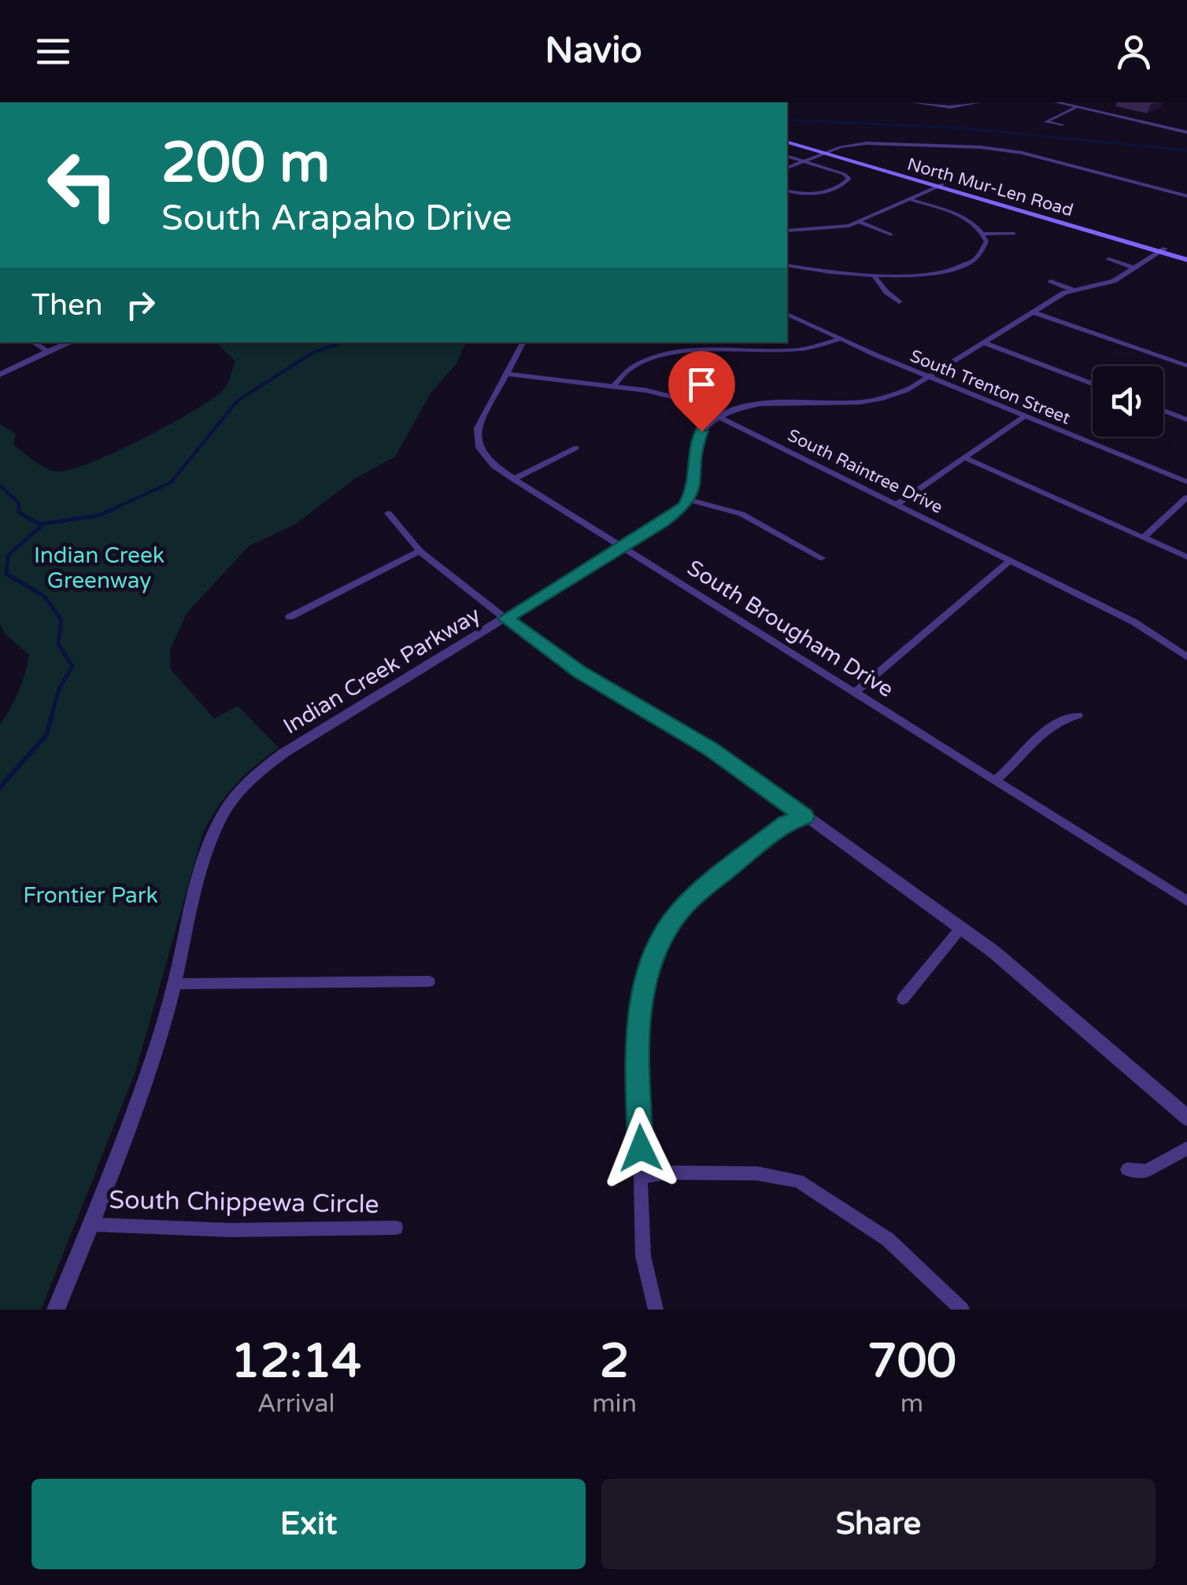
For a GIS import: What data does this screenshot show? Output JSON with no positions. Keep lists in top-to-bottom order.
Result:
{
  "streets": {
    "main road": ["North Mur-Len Road"],
    "street": [
      "South Trenton Street",
      "South Raintree Drive",
      "South Brougham Drive",
      "Indian Creek Parkway",
      "South Chippewa Circle"
    ]
  },
  "crossings": [
    ["South Raintree Drive", "South Brougham Drive"],
    ["South Brougham Drive", "Indian Creek Parkway"],
    ["Indian Creek Parkway", "South Chippewa Circle"]
  ],
  "parks": ["Indian Creek Greenway", "Frontier Park"],
  "page": {
    "header": "Navio",
    "turn": ["200 m", "South Arapaho Drive"],
    "then": "Then",
    "eta": [
      "12:14",
      "Arrival",
      "2",
      "min",
      "700",
      "m"
    ],
    "buttons": ["Exit", "Share"]
  }
}
